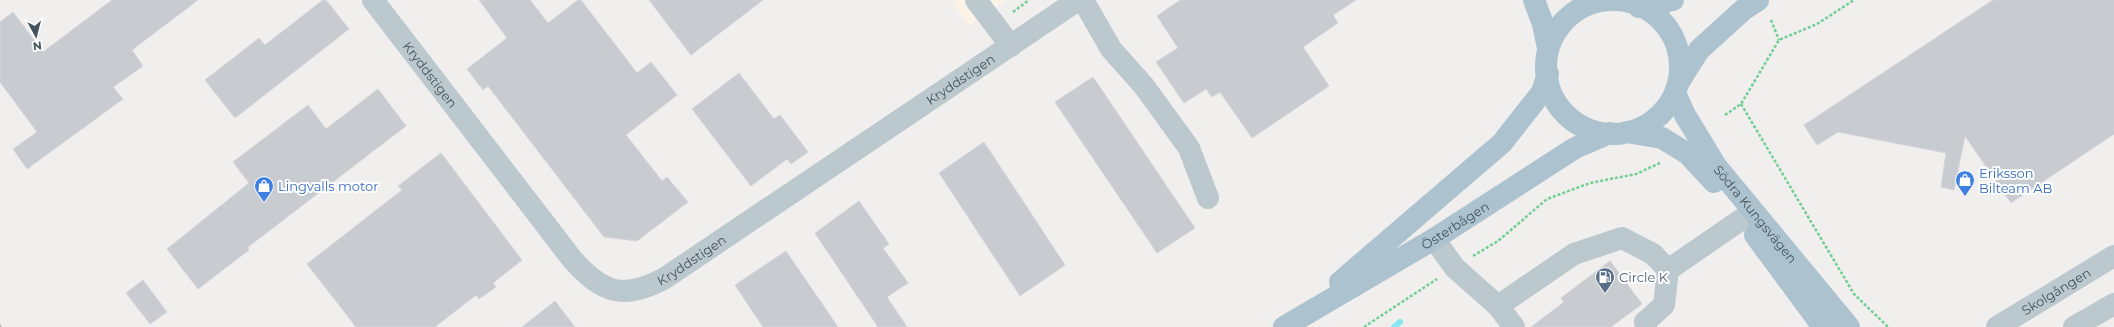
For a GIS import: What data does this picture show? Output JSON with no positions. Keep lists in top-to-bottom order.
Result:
{
  "streets": {
    "main road": ["Södra Kungsvägen", "Österbågen"],
    "street": ["Kryddstigen", "Skolgången"]
  },
  "crossings": [
    ["Södra Kungsvägen", "Österbågen"]
  ],
  "places": {
    "shop": ["Eriksson Bilteam AB", "Lingvalls motor"],
    "fuel station": ["Circle K"]
  },
  "north": "bottom"
}
